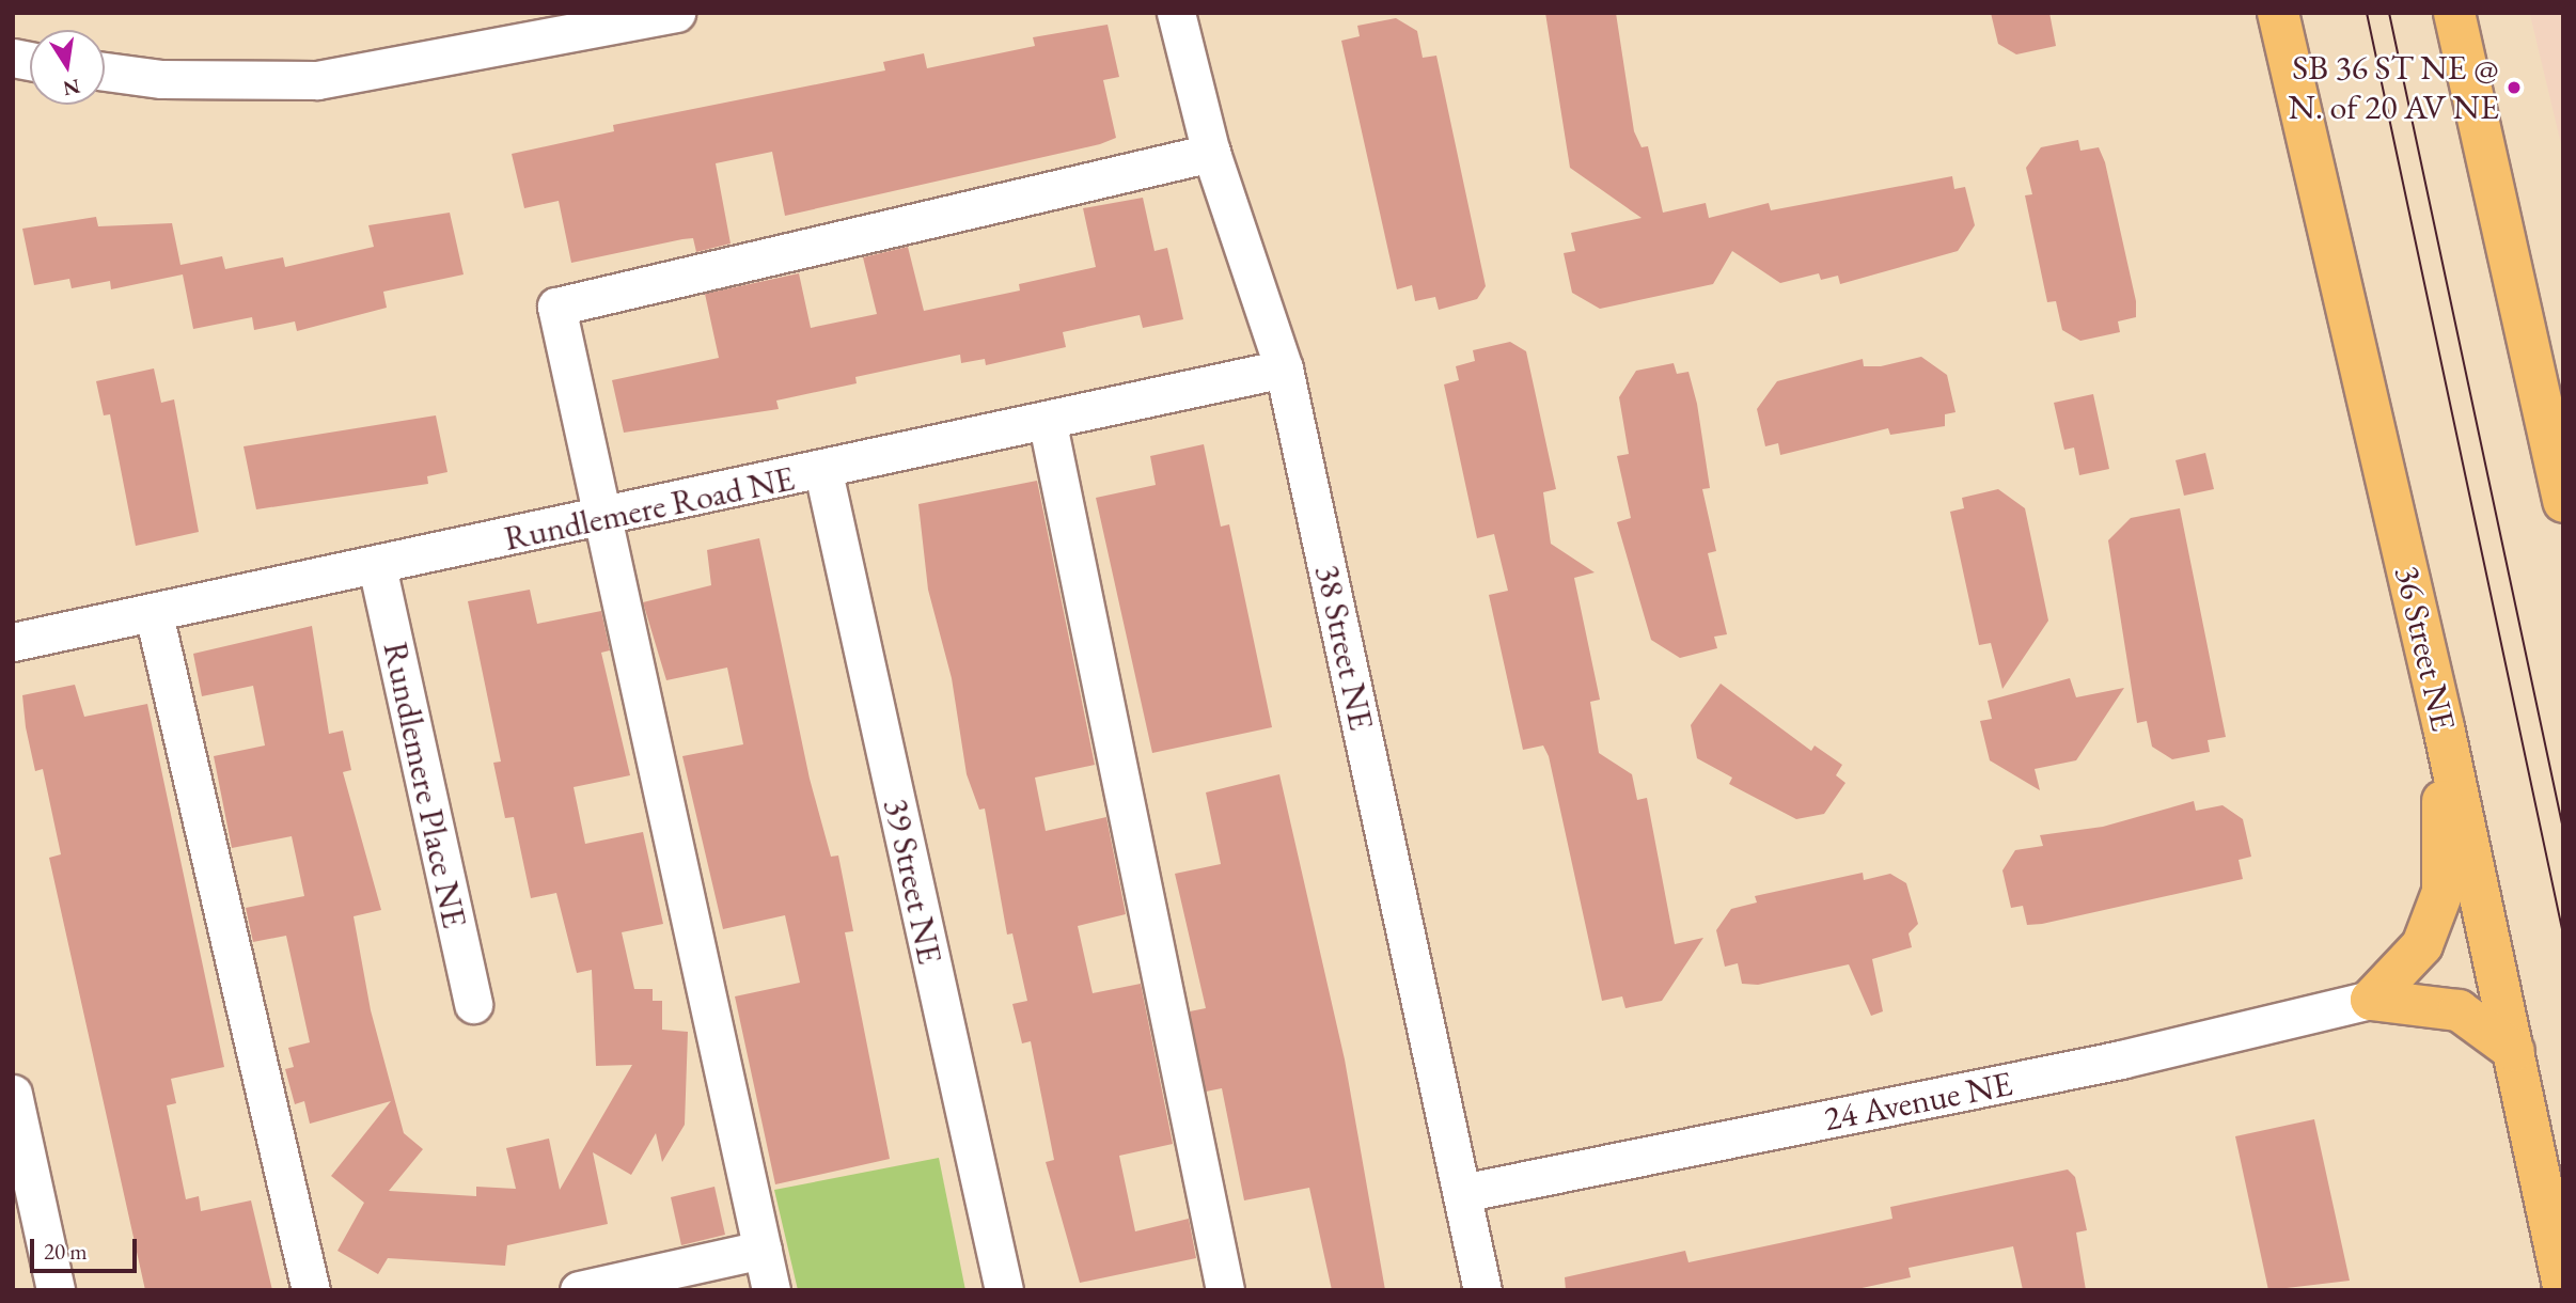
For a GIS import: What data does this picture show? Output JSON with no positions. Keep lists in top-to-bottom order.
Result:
{
  "streets": {
    "main road": ["36 Street NE"],
    "street": [
      "Rundlemere Road NE",
      "38 Street NE",
      "Rundlemere Place NE",
      "39 Street NE",
      "24 Avenue NE"
    ]
  },
  "crossings": [
    ["Rundlemere Road NE", "38 Street NE"],
    ["Rundlemere Road NE", "Rundlemere Place NE"],
    ["Rundlemere Road NE", "39 Street NE"],
    ["38 Street NE", "24 Avenue NE"]
  ],
  "places": ["SB 36 ST NE @ N. of 20 AV NE"],
  "scale_bar": "20 m",
  "north": "bottom"
}
